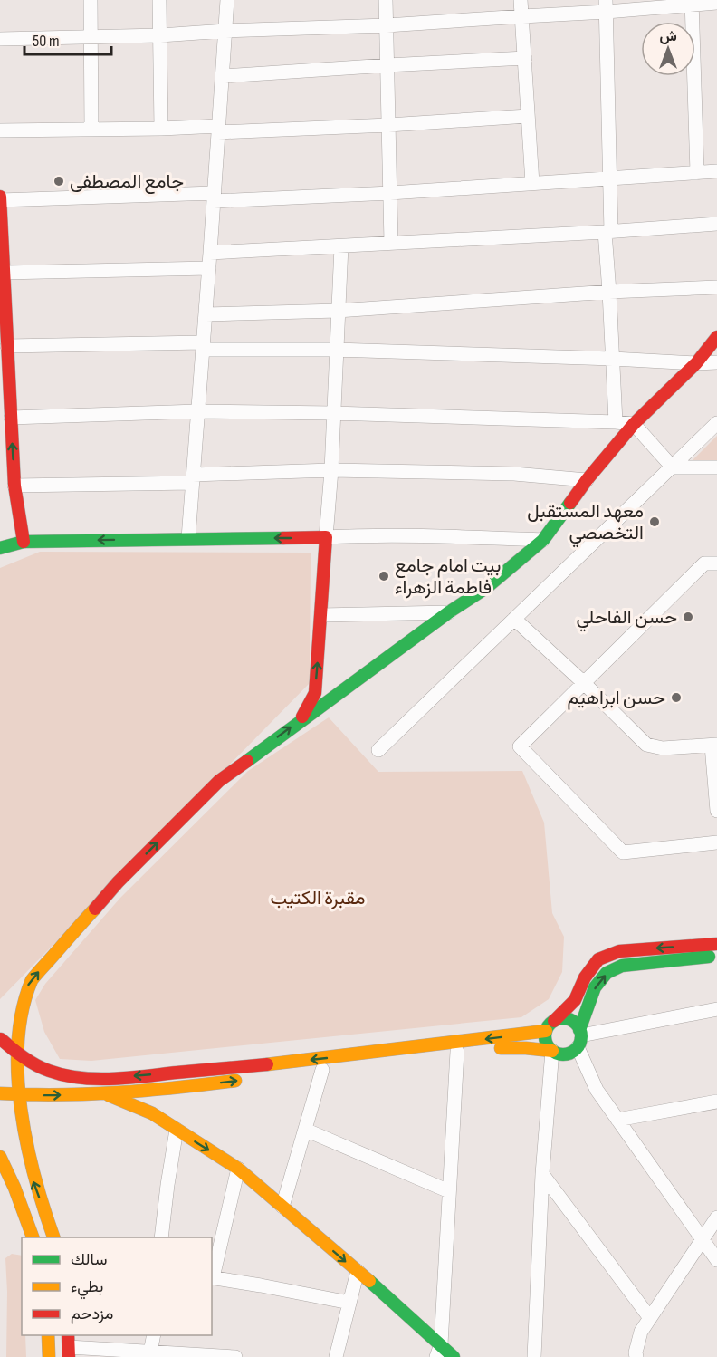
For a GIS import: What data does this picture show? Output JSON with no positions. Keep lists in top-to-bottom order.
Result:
{
  "parks": ["مقبرة الكتيب"],
  "places": [
    "جامع المصطفى",
    "معهد المستقبل التخصصي",
    "بيت امام جامع فاطمة الزهراء",
    "حسن الفاحلي",
    "حسن ابراهيم"
  ],
  "legend": ["سالك", "بطيء", "مزدحم"],
  "scale_bar": "50 m",
  "north": "top"
}
